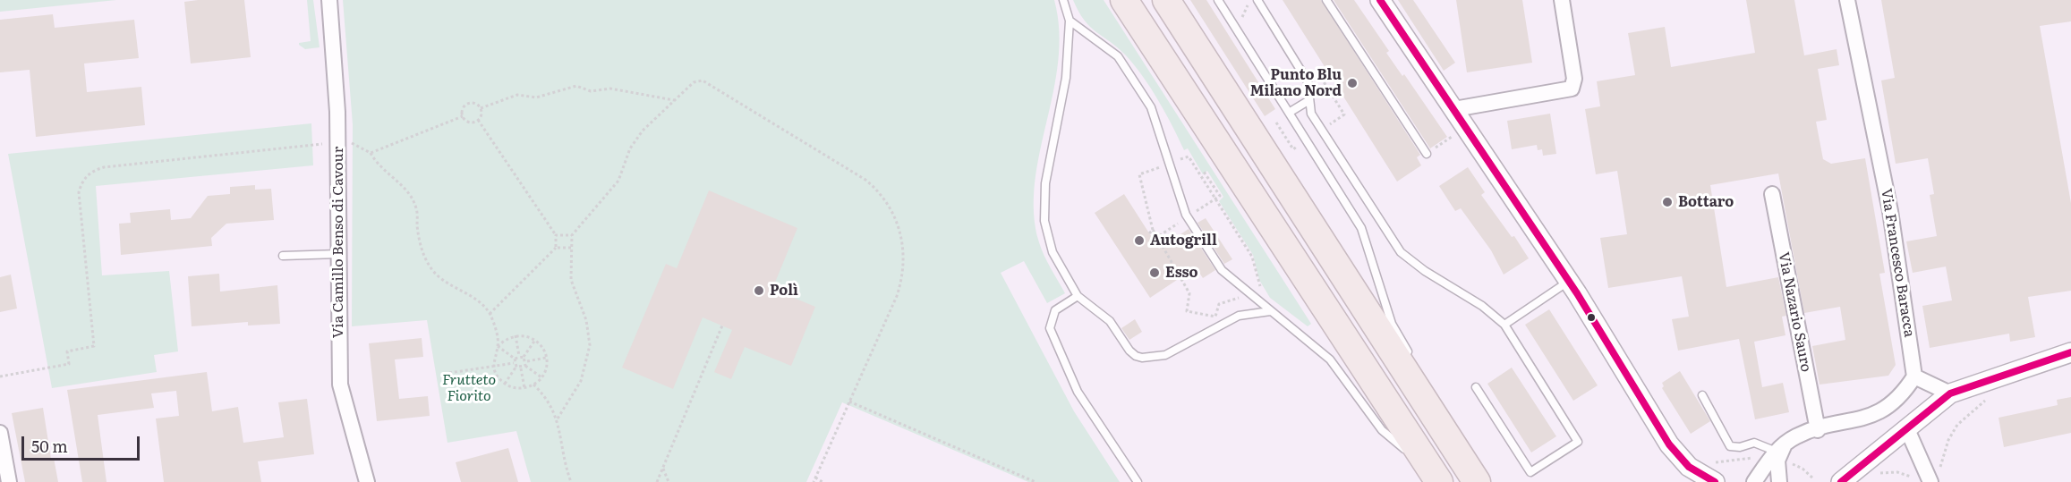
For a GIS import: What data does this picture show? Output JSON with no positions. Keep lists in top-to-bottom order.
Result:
{
  "streets": {
    "street": ["Via Camillo Benso di Cavour", "Via Francesco Baracca", "Via Nazario Sauro"]
  },
  "parks": ["Frutteto Fiorito"],
  "places": [
    "Punto Blu Milano Nord",
    "Bottaro",
    "Autogrill",
    "Esso",
    "Polì"
  ],
  "scale_bar": "50 m"
}
